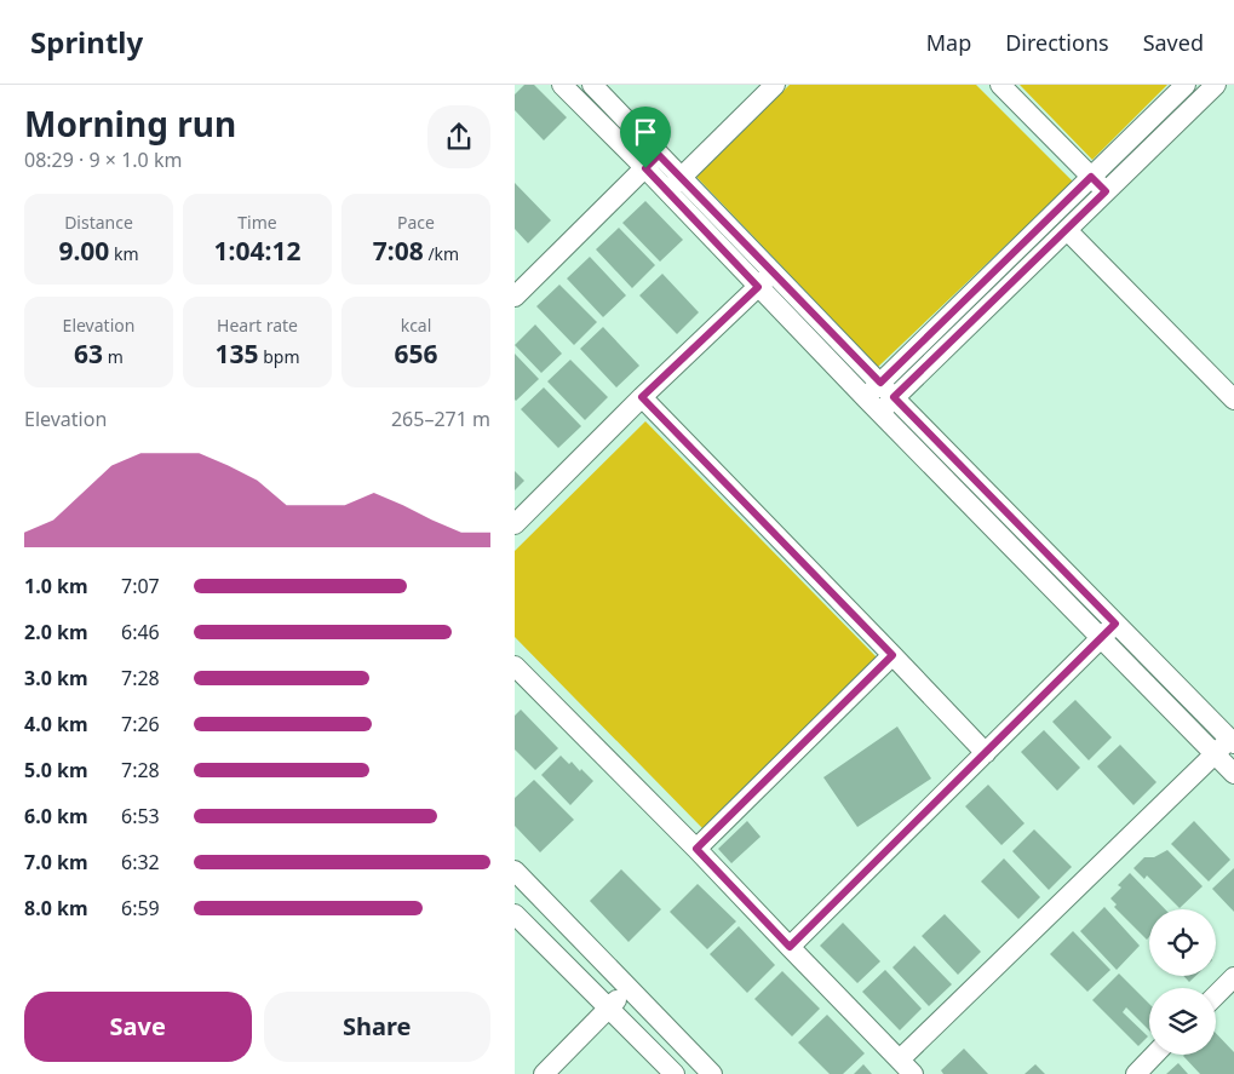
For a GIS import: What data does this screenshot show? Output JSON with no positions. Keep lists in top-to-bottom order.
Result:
{
  "page": {
    "header": "Sprintly",
    "nav": ["Map", "Directions", "Saved"],
    "heading": ["Morning run", "08:29 · 9 × 1.0 km"],
    "stats": [
      ["Distance", "9.00 km"],
      ["Time", "1:04:12"],
      ["Pace", "7:08 /km"],
      ["Elevation", "63 m"],
      ["Heart rate", "135 bpm"],
      ["kcal", "656"]
    ],
    "chart": ["Elevation", "265–271 m"],
    "list": [
      {
        "name": "1.0 km",
        "note": "7:07"
      },
      {
        "name": "2.0 km",
        "note": "6:46"
      },
      {
        "name": "3.0 km",
        "note": "7:28"
      },
      {
        "name": "4.0 km",
        "note": "7:26"
      },
      {
        "name": "5.0 km",
        "note": "7:28"
      },
      {
        "name": "6.0 km",
        "note": "6:53"
      },
      {
        "name": "7.0 km",
        "note": "6:32"
      },
      {
        "name": "8.0 km",
        "note": "6:59"
      }
    ],
    "buttons": ["Save", "Share"]
  }
}
